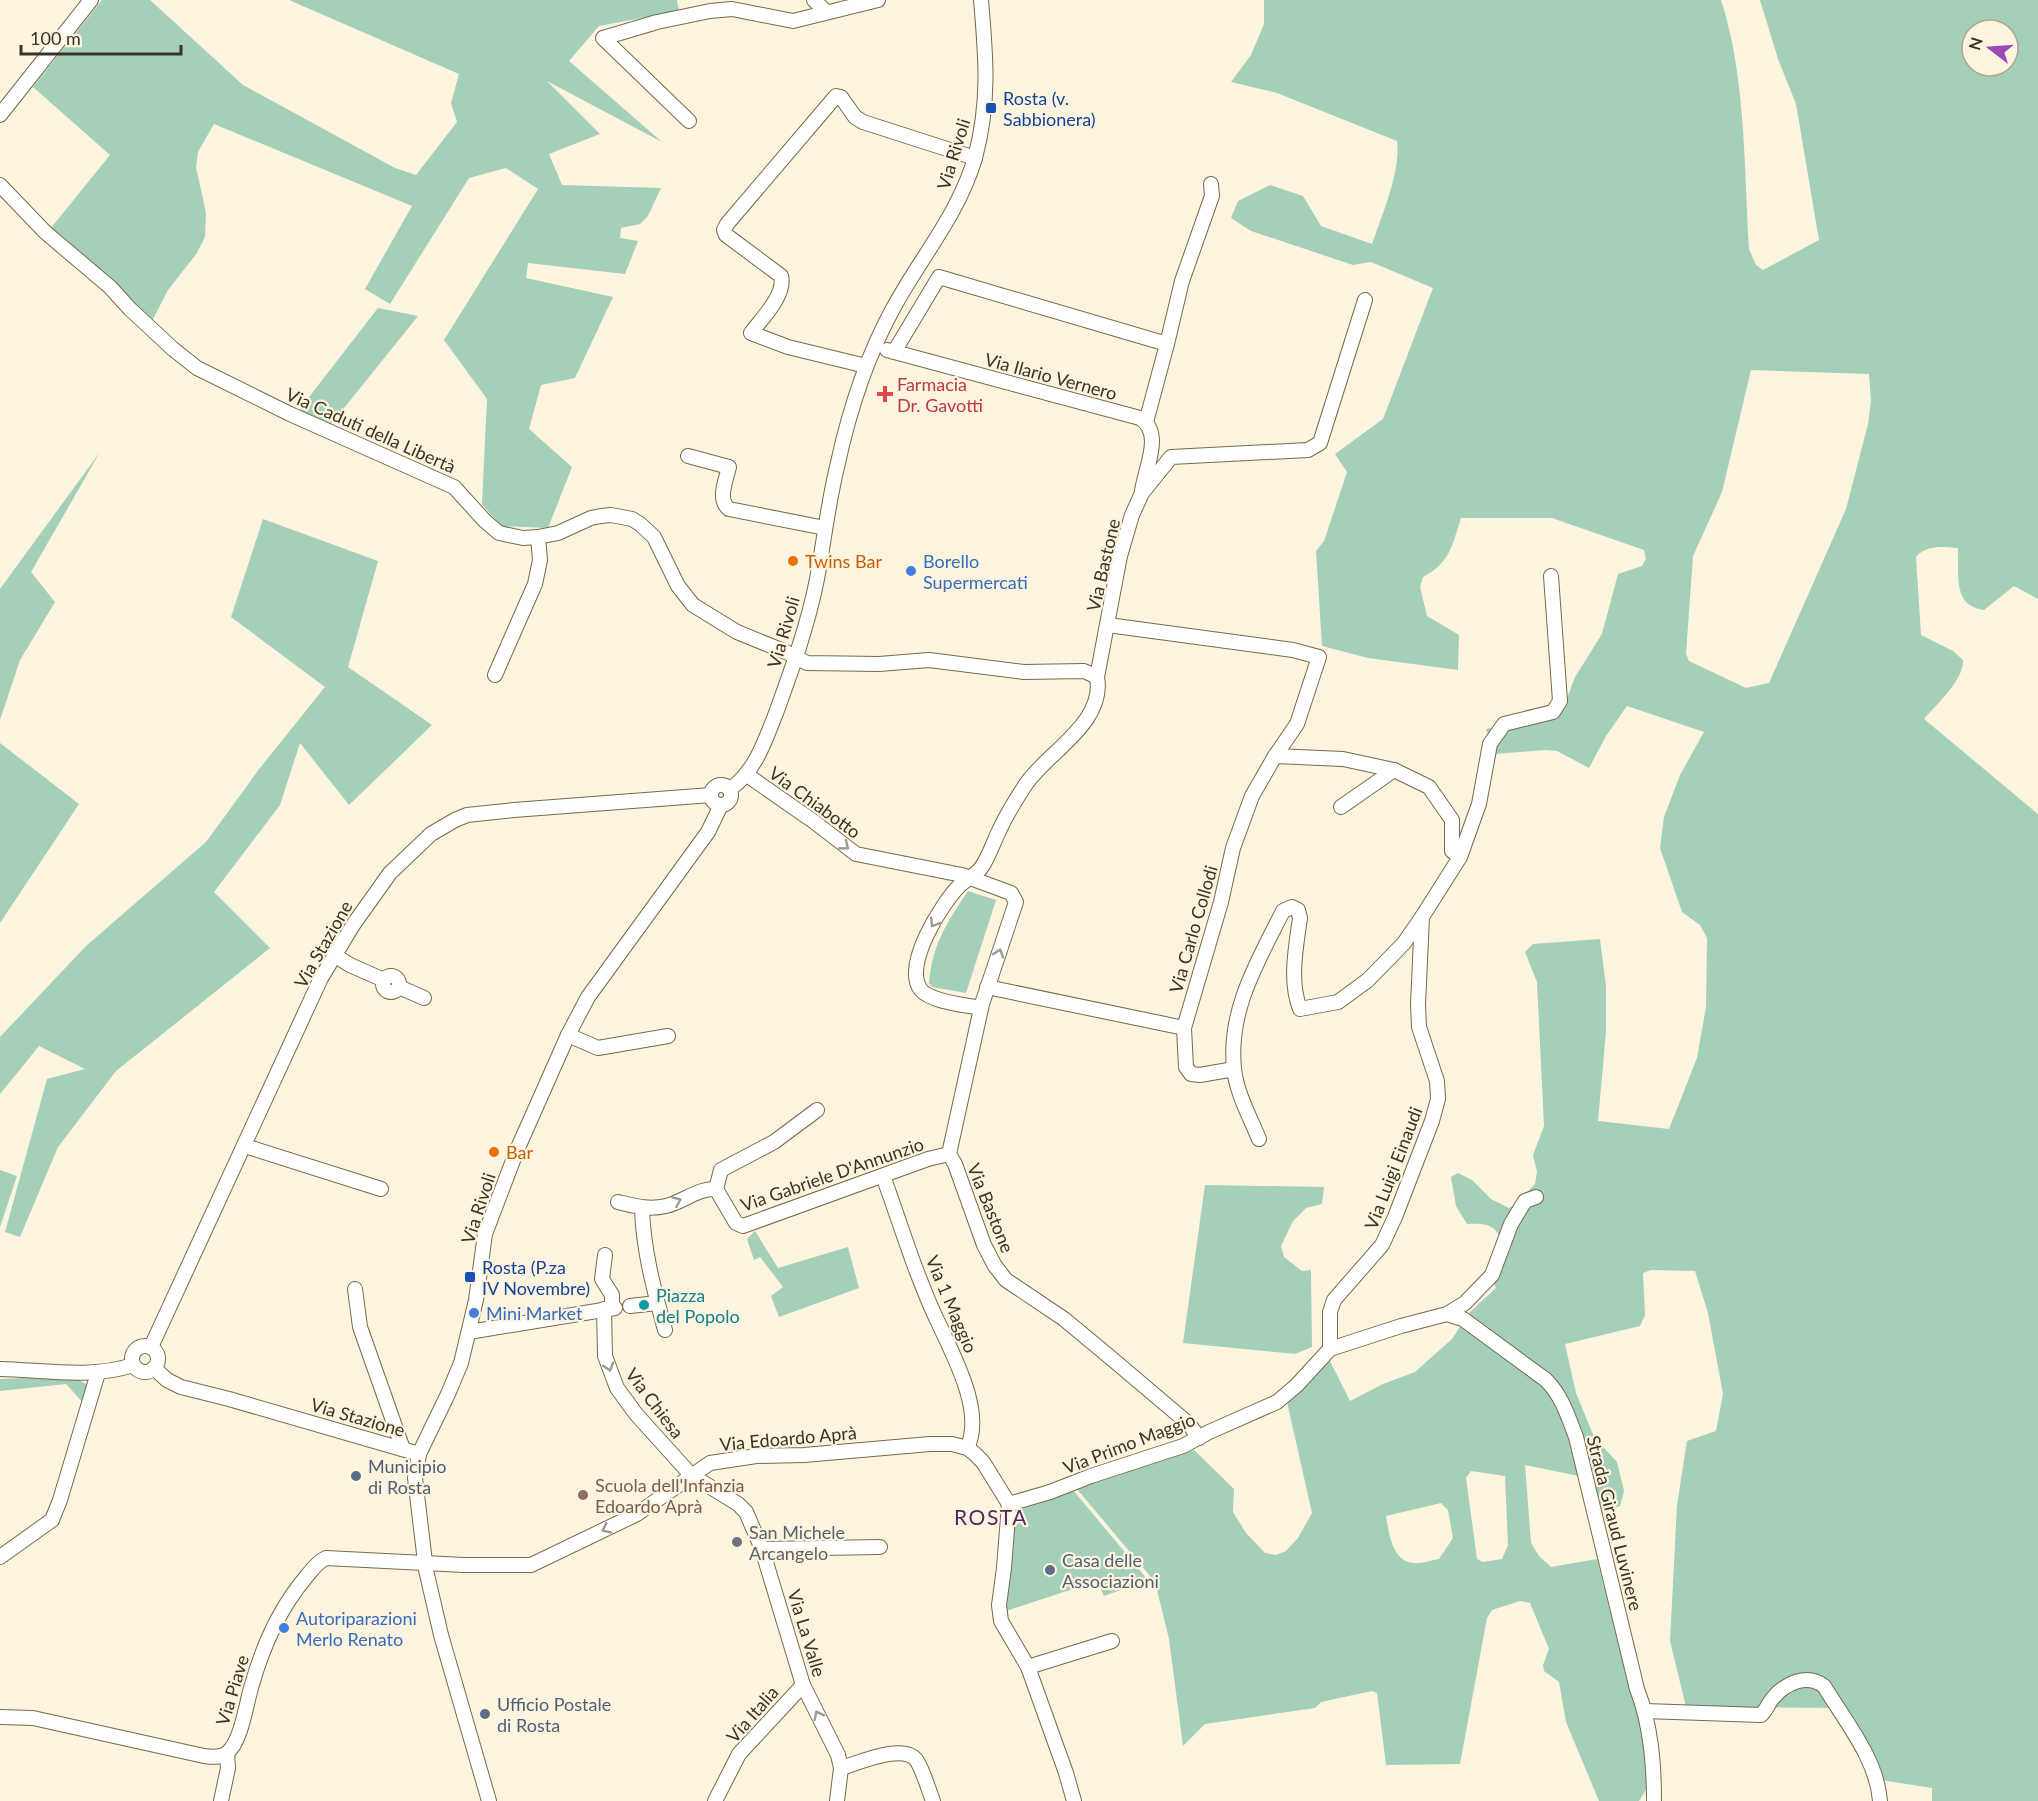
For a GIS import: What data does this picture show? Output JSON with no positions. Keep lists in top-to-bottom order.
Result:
{
  "streets": {
    "street": [
      "Via Rivoli",
      "Via Ilario Vernero",
      "Via Caduti della Libertà",
      "Via Bastone",
      "Via Chiabotto",
      "Via Carlo Collodi",
      "Via Stazione",
      "Via Luigi Einaudi",
      "Via Gabriele D'Annunzio",
      "Via 1 Maggio",
      "Via Chiesa",
      "Via Edoardo Aprà",
      "Via Primo Maggio",
      "Strada Giraud Luvinere",
      "Via La Valle",
      "Via Piave",
      "Via Italia"
    ]
  },
  "crossings": [
    ["Via Rivoli", "Via Ilario Vernero"],
    ["Via Rivoli", "Via Caduti della Libertà"],
    ["Via Rivoli", "Via Chiabotto"],
    ["Via Rivoli", "Via Stazione"],
    ["Via Rivoli", "Via Edoardo Aprà"],
    ["Via Rivoli", "Via Piave"],
    ["Via Caduti della Libertà", "Via Bastone"],
    ["Via Bastone", "Via Chiabotto"],
    ["Via Bastone", "Via Carlo Collodi"],
    ["Via Bastone", "Via Gabriele D'Annunzio"],
    ["Via Bastone", "Via Primo Maggio"],
    ["Via Luigi Einaudi", "Via Primo Maggio"],
    ["Via Gabriele D'Annunzio", "Via 1 Maggio"],
    ["Via 1 Maggio", "Via Edoardo Aprà"],
    ["Via Chiesa", "Via Edoardo Aprà"],
    ["Via Chiesa", "Via La Valle"],
    ["Via Edoardo Aprà", "Via Piave"],
    ["Via La Valle", "Via Italia"]
  ],
  "one_way": [
    "Via Chiabotto",
    "Via Chiesa",
    "Via Edoardo Aprà",
    "Via La Valle"
  ],
  "districts": ["ROSTA"],
  "places": {
    "transit": ["Rosta (v. Sabbionera)", "Rosta (P.za IV Novembre)"],
    "health": ["Farmacia Dr. Gavotti"],
    "other": [
      "Twins Bar",
      "Borello Supermercati",
      "Bar",
      "Piazza del Popolo",
      "Mini Market",
      "Municipio di Rosta",
      "Scuola dell'Infanzia Edoardo Aprà",
      "San Michele Arcangelo",
      "Casa delle Associazioni",
      "Autoriparazioni Merlo Renato",
      "Ufficio Postale di Rosta"
    ]
  },
  "scale_bar": "100 m",
  "north": "left"
}
